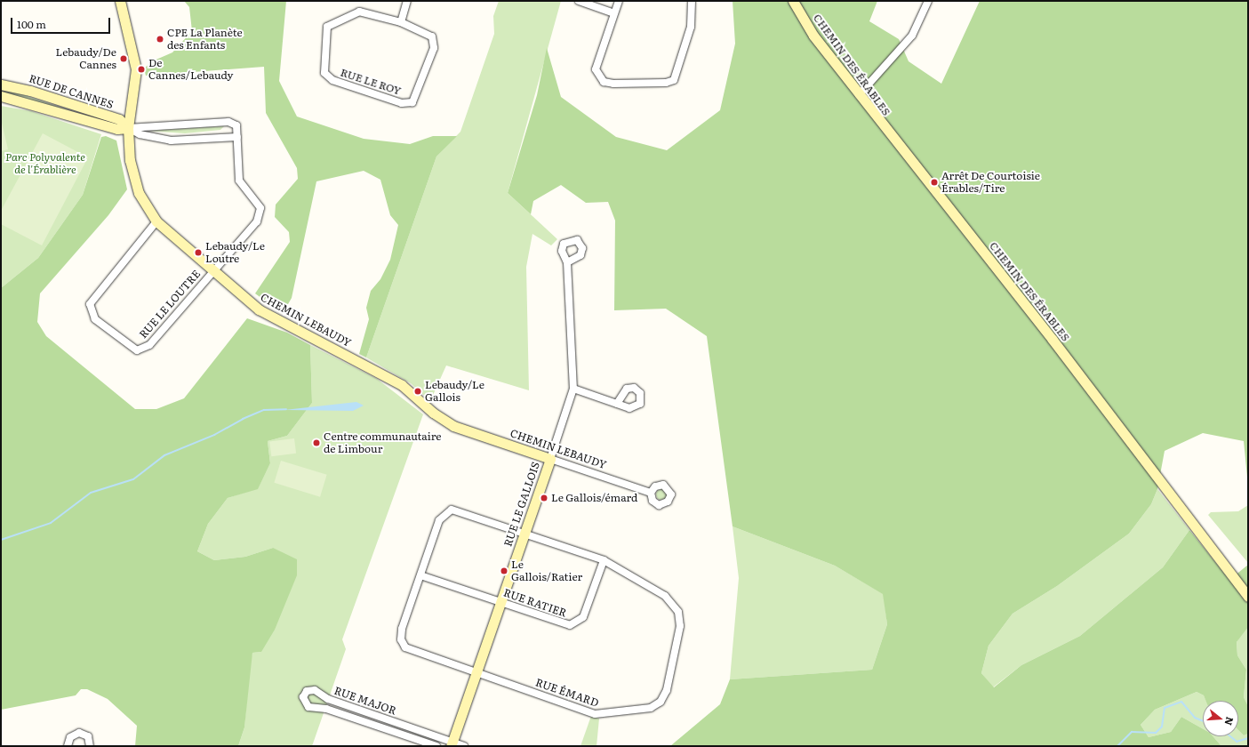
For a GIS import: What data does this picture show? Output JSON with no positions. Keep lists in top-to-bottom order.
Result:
{
  "streets": {
    "street": [
      "CHEMIN DES ÉRABLES",
      "RUE LE ROY",
      "RUE DE CANNES",
      "RUE LE LOUTRE",
      "CHEMIN LEBAUDY",
      "RUE LE GALLOIS",
      "RUE RATIER",
      "RUE ÉMARD",
      "RUE MAJOR"
    ]
  },
  "crossings": [
    ["RUE DE CANNES", "RUE LE LOUTRE"],
    ["RUE DE CANNES", "CHEMIN LEBAUDY"],
    ["RUE LE LOUTRE", "CHEMIN LEBAUDY"],
    ["CHEMIN LEBAUDY", "RUE LE GALLOIS"],
    ["RUE LE GALLOIS", "RUE RATIER"],
    ["RUE LE GALLOIS", "RUE ÉMARD"],
    ["RUE LE GALLOIS", "RUE MAJOR"],
    ["RUE RATIER", "RUE ÉMARD"]
  ],
  "parks": ["Parc Polyvalente de l'Érablière"],
  "places": [
    "CPE La Planète des Enfants",
    "Lebaudy/De Cannes",
    "De Cannes/Lebaudy",
    "Arrêt De Courtoisie Érables/Tire",
    "Lebaudy/Le Loutre",
    "Lebaudy/Le Gallois",
    "Centre communautaire de Limbour",
    "Le Gallois/émard",
    "Le Gallois/Ratier"
  ],
  "scale_bar": "100 m",
  "north": "right"
}
